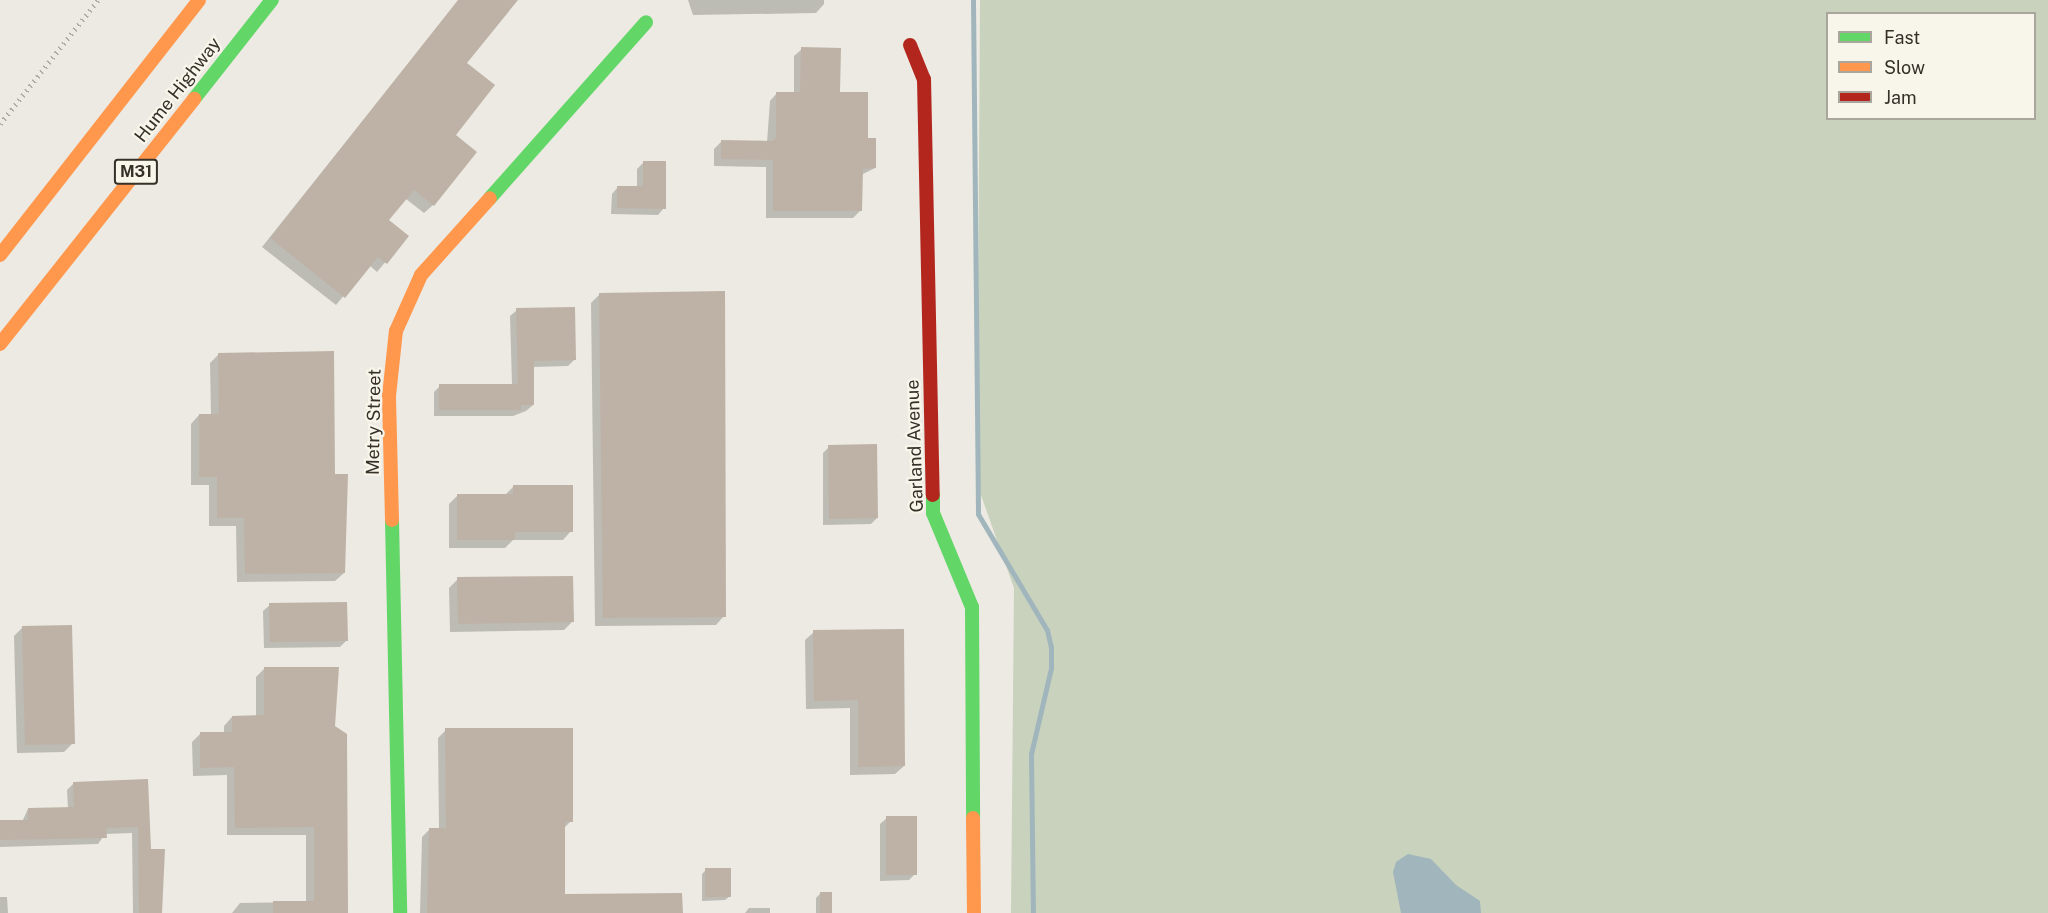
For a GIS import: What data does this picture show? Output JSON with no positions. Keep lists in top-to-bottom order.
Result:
{
  "streets": {
    "main road": [
      "Hume Highway",
      "M31",
      "Metry Street",
      "Garland Avenue"
    ]
  },
  "legend": ["Fast", "Slow", "Jam"]
}
